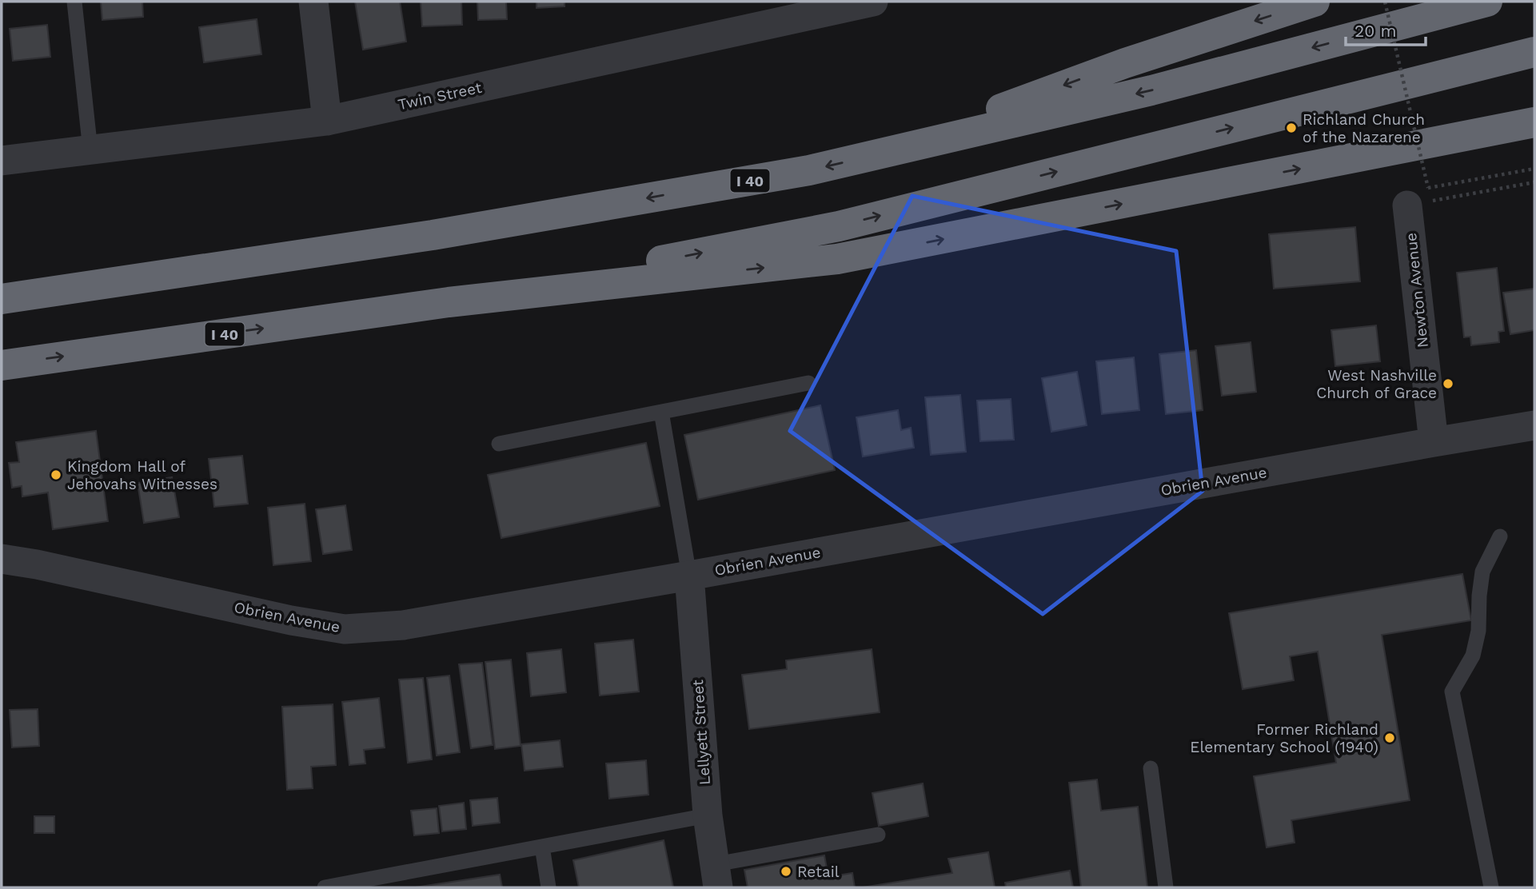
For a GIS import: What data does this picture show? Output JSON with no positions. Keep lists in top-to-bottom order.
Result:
{
  "streets": {
    "highway": ["I 40"],
    "street": [
      "Twin Street",
      "Newton Avenue",
      "Obrien Avenue",
      "Lellyett Street"
    ]
  },
  "crossings": [
    ["Newton Avenue", "Obrien Avenue"],
    ["Obrien Avenue", "Lellyett Street"]
  ],
  "places": [
    "Richland Church of the Nazarene",
    "West Nashville Church of Grace",
    "Kingdom Hall of Jehovahs Witnesses",
    "Former Richland Elementary School (1940)",
    "Retail"
  ],
  "scale_bar": "20 m"
}
